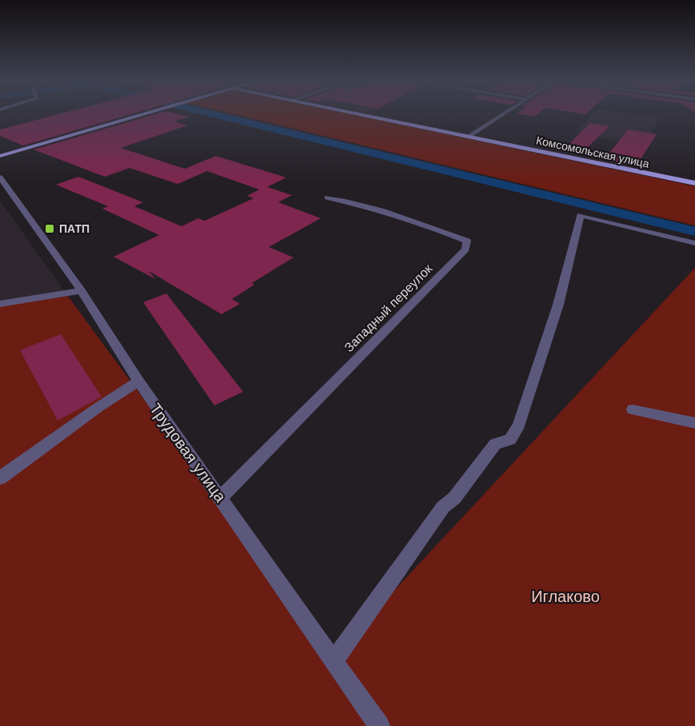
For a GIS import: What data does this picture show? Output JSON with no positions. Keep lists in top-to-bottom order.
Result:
{
  "streets": {
    "main road": ["Комсомольская улица"],
    "street": ["Западный переулок", "Трудовая улица"]
  },
  "crossings": [
    ["Западный переулок", "Трудовая улица"]
  ],
  "parks": ["Иглаково"],
  "places": {
    "transit": ["ПАТП"]
  }
}
